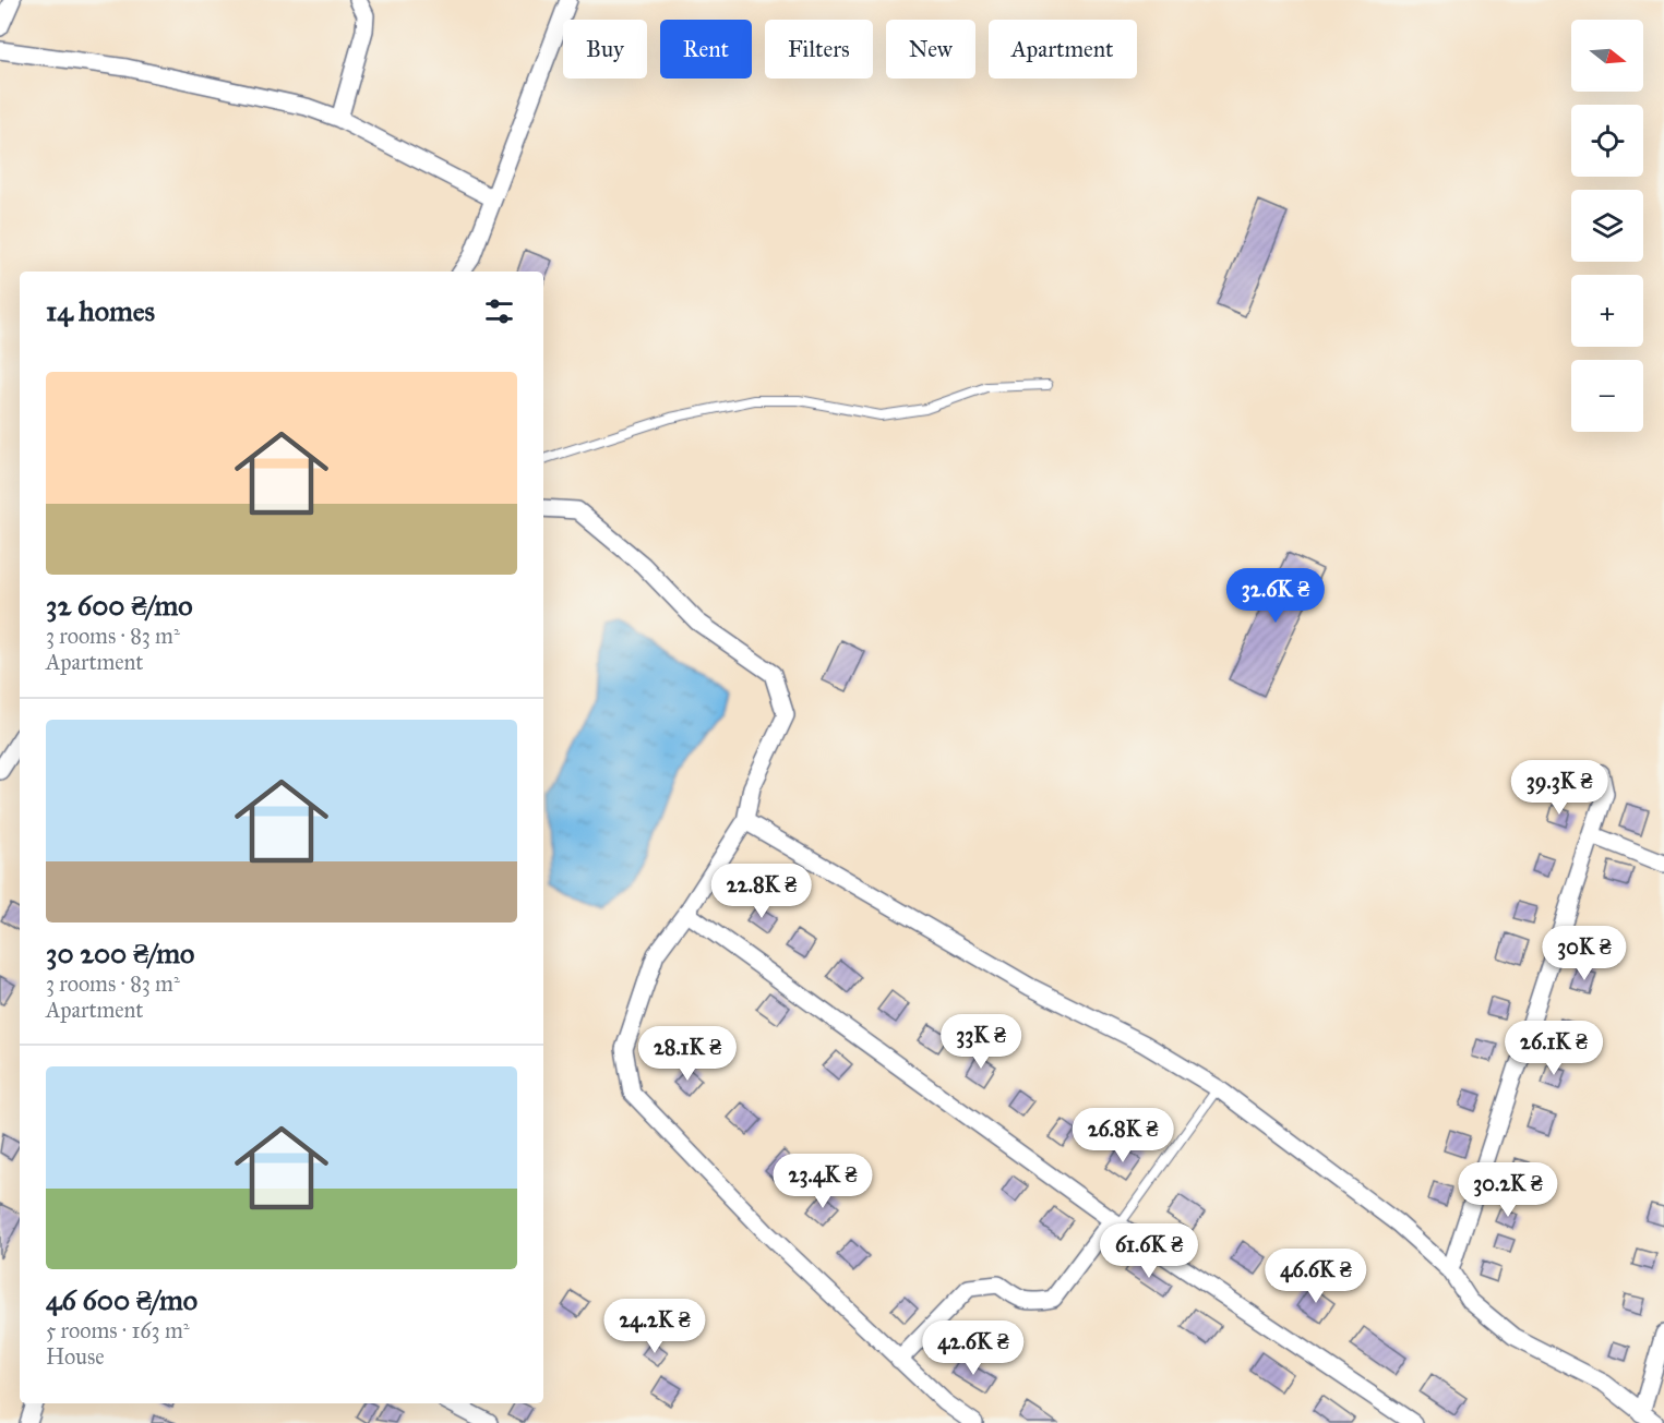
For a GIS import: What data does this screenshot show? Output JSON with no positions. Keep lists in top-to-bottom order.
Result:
{
  "north": "right",
  "page": {
    "map_buttons": ["+", "−"],
    "chip": [
      "Buy",
      "Rent",
      "Filters",
      "New",
      "Apartment"
    ],
    "heading": "14 homes",
    "list": [
      {
        "name": "32 600 ₴/mo",
        "note": "3 rooms · 83 m² · Apartment"
      },
      {
        "name": "30 200 ₴/mo",
        "note": "3 rooms · 83 m² · Apartment"
      },
      {
        "name": "46 600 ₴/mo",
        "note": "5 rooms · 163 m² · House"
      }
    ],
    "price": [
      "32.6K ₴",
      "39.3K ₴",
      "22.8K ₴",
      "30K ₴",
      "33K ₴",
      "26.1K ₴",
      "28.1K ₴",
      "26.8K ₴",
      "23.4K ₴",
      "30.2K ₴",
      "61.6K ₴",
      "46.6K ₴",
      "24.2K ₴",
      "42.6K ₴"
    ]
  }
}
